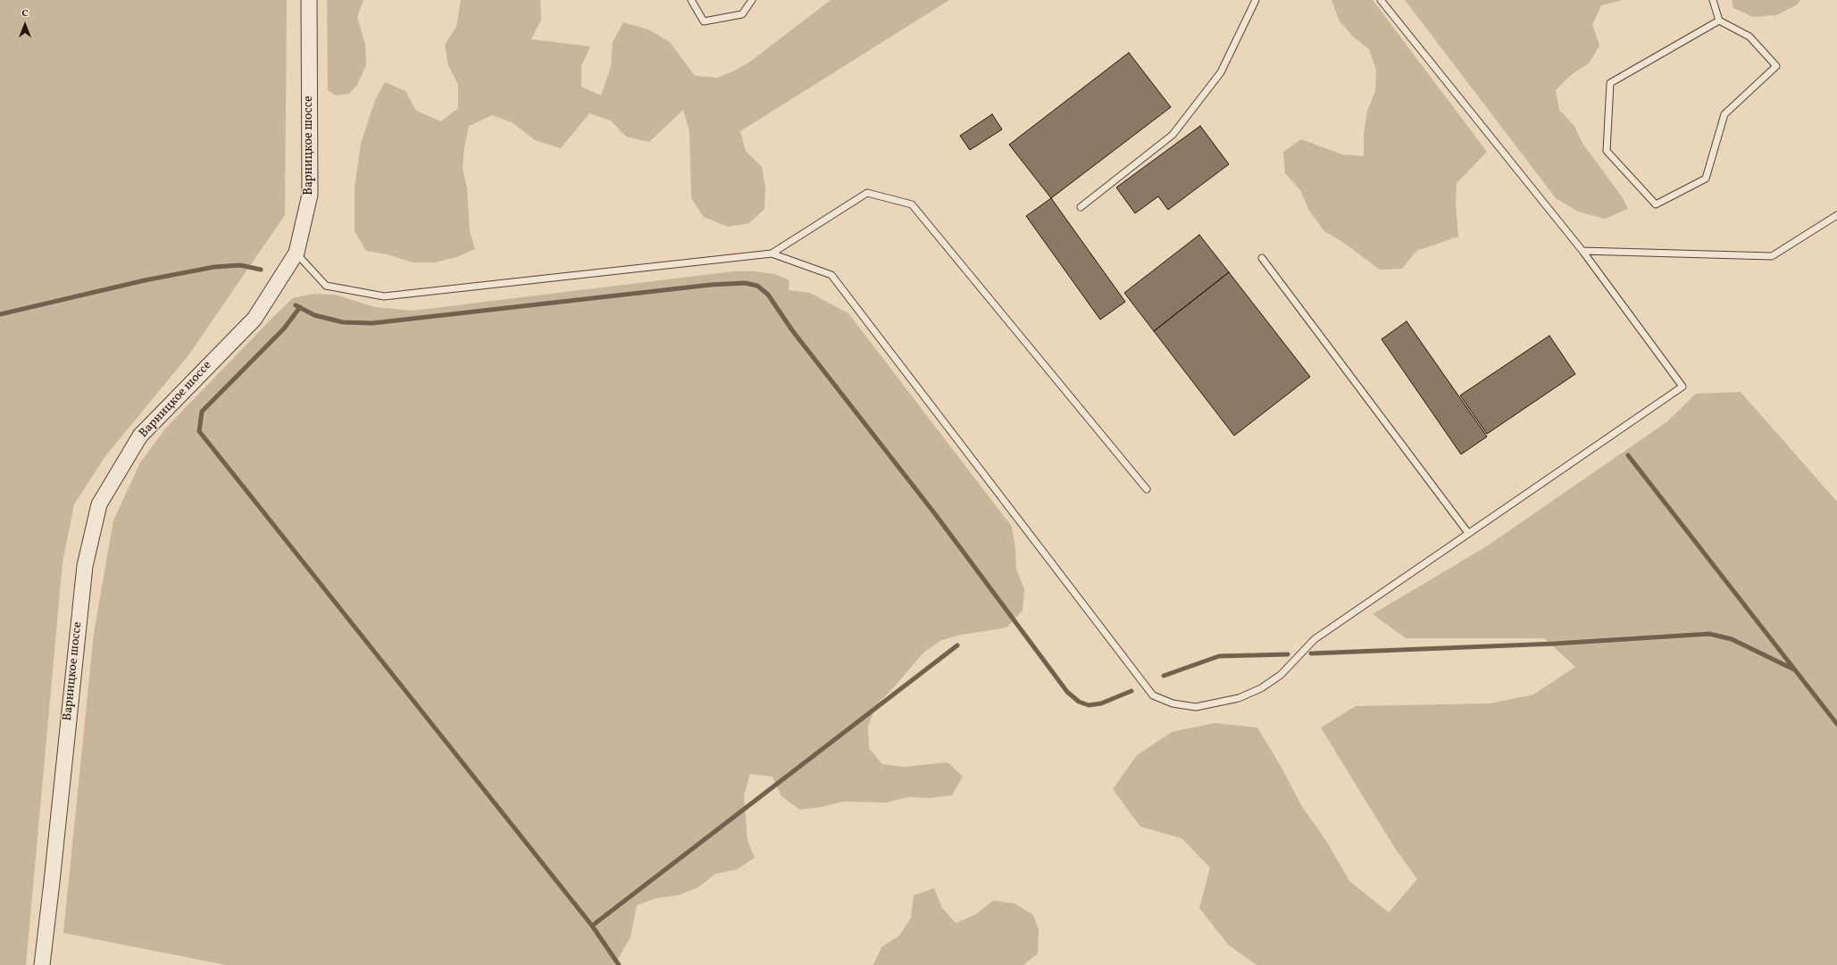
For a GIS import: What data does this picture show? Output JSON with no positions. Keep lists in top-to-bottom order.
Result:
{
  "streets": {
    "street": ["Варницкое шоссе"]
  },
  "north": "top"
}
